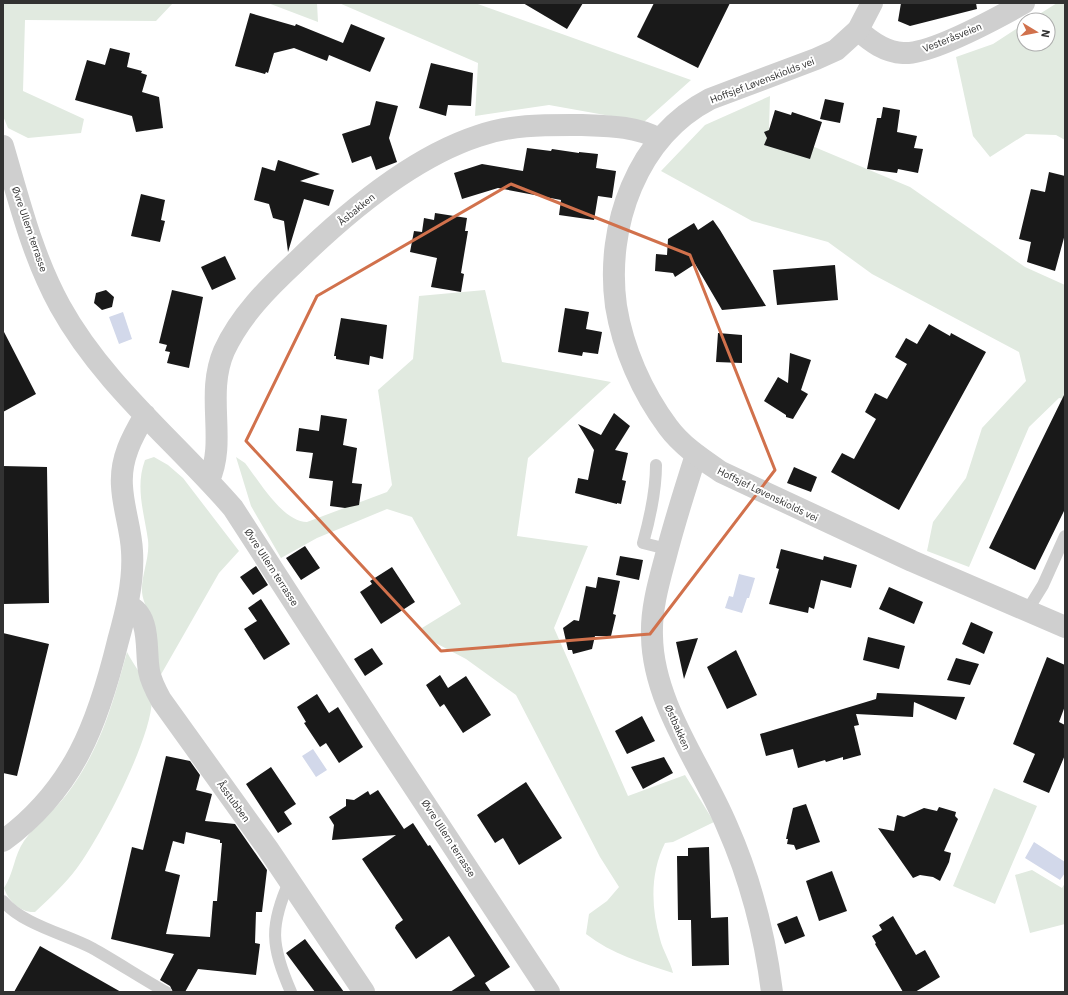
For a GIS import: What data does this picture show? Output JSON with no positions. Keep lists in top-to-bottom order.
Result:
{
  "streets": {
    "street": [
      "Vesteråsveien",
      "Hoffsjef Løvenskiolds vei",
      "Åsbakken",
      "Øvre Ullern terrasse",
      "Østbakken",
      "Åsstubben"
    ]
  },
  "crossings": [
    ["Vesteråsveien", "Hoffsjef Løvenskiolds vei"],
    ["Hoffsjef Løvenskiolds vei", "Åsbakken"],
    ["Hoffsjef Løvenskiolds vei", "Østbakken"],
    ["Åsbakken", "Øvre Ullern terrasse"]
  ],
  "north": "right"
}
